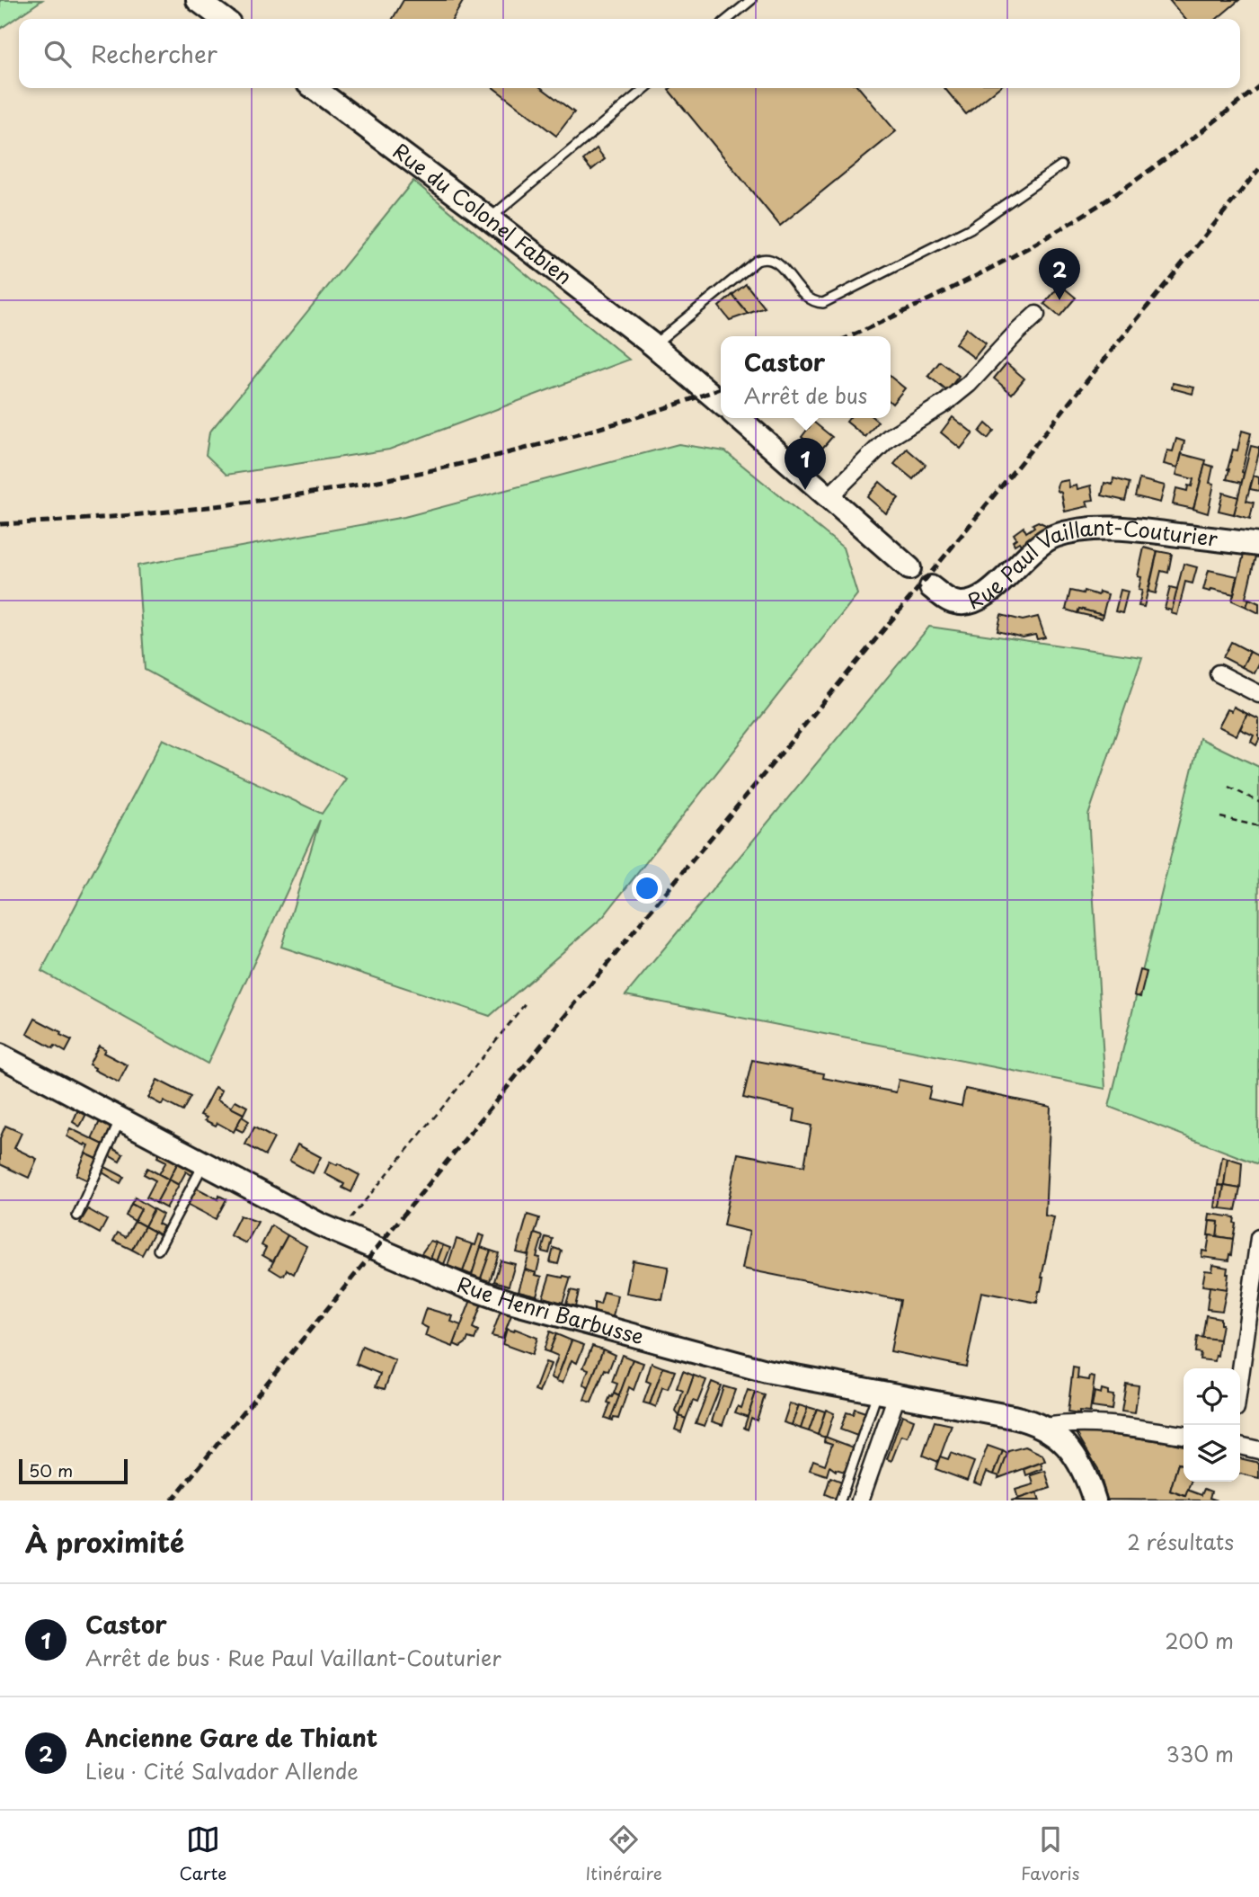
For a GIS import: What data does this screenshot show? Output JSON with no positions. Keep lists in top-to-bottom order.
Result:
{
  "streets": {
    "street": ["Rue du Colonel Fabien", "Rue Paul Vaillant-Couturier", "Rue Henri Barbusse"]
  },
  "scale_bar": "50 m",
  "page": {
    "search": "Rechercher",
    "pins": ["2", "1"],
    "popup": ["Castor", "Arrêt de bus"],
    "scale": "50 m",
    "heading": ["À proximité", "2 résultats"],
    "list": [
      {
        "mark": "1",
        "name": "Castor",
        "note": "Arrêt de bus · Rue Paul Vaillant-Couturier",
        "value": "200 m"
      },
      {
        "mark": "2",
        "name": "Ancienne Gare de Thiant",
        "note": "Lieu · Cité Salvador Allende",
        "value": "330 m"
      }
    ],
    "nav": ["Carte", "Itinéraire", "Favoris"]
  }
}
